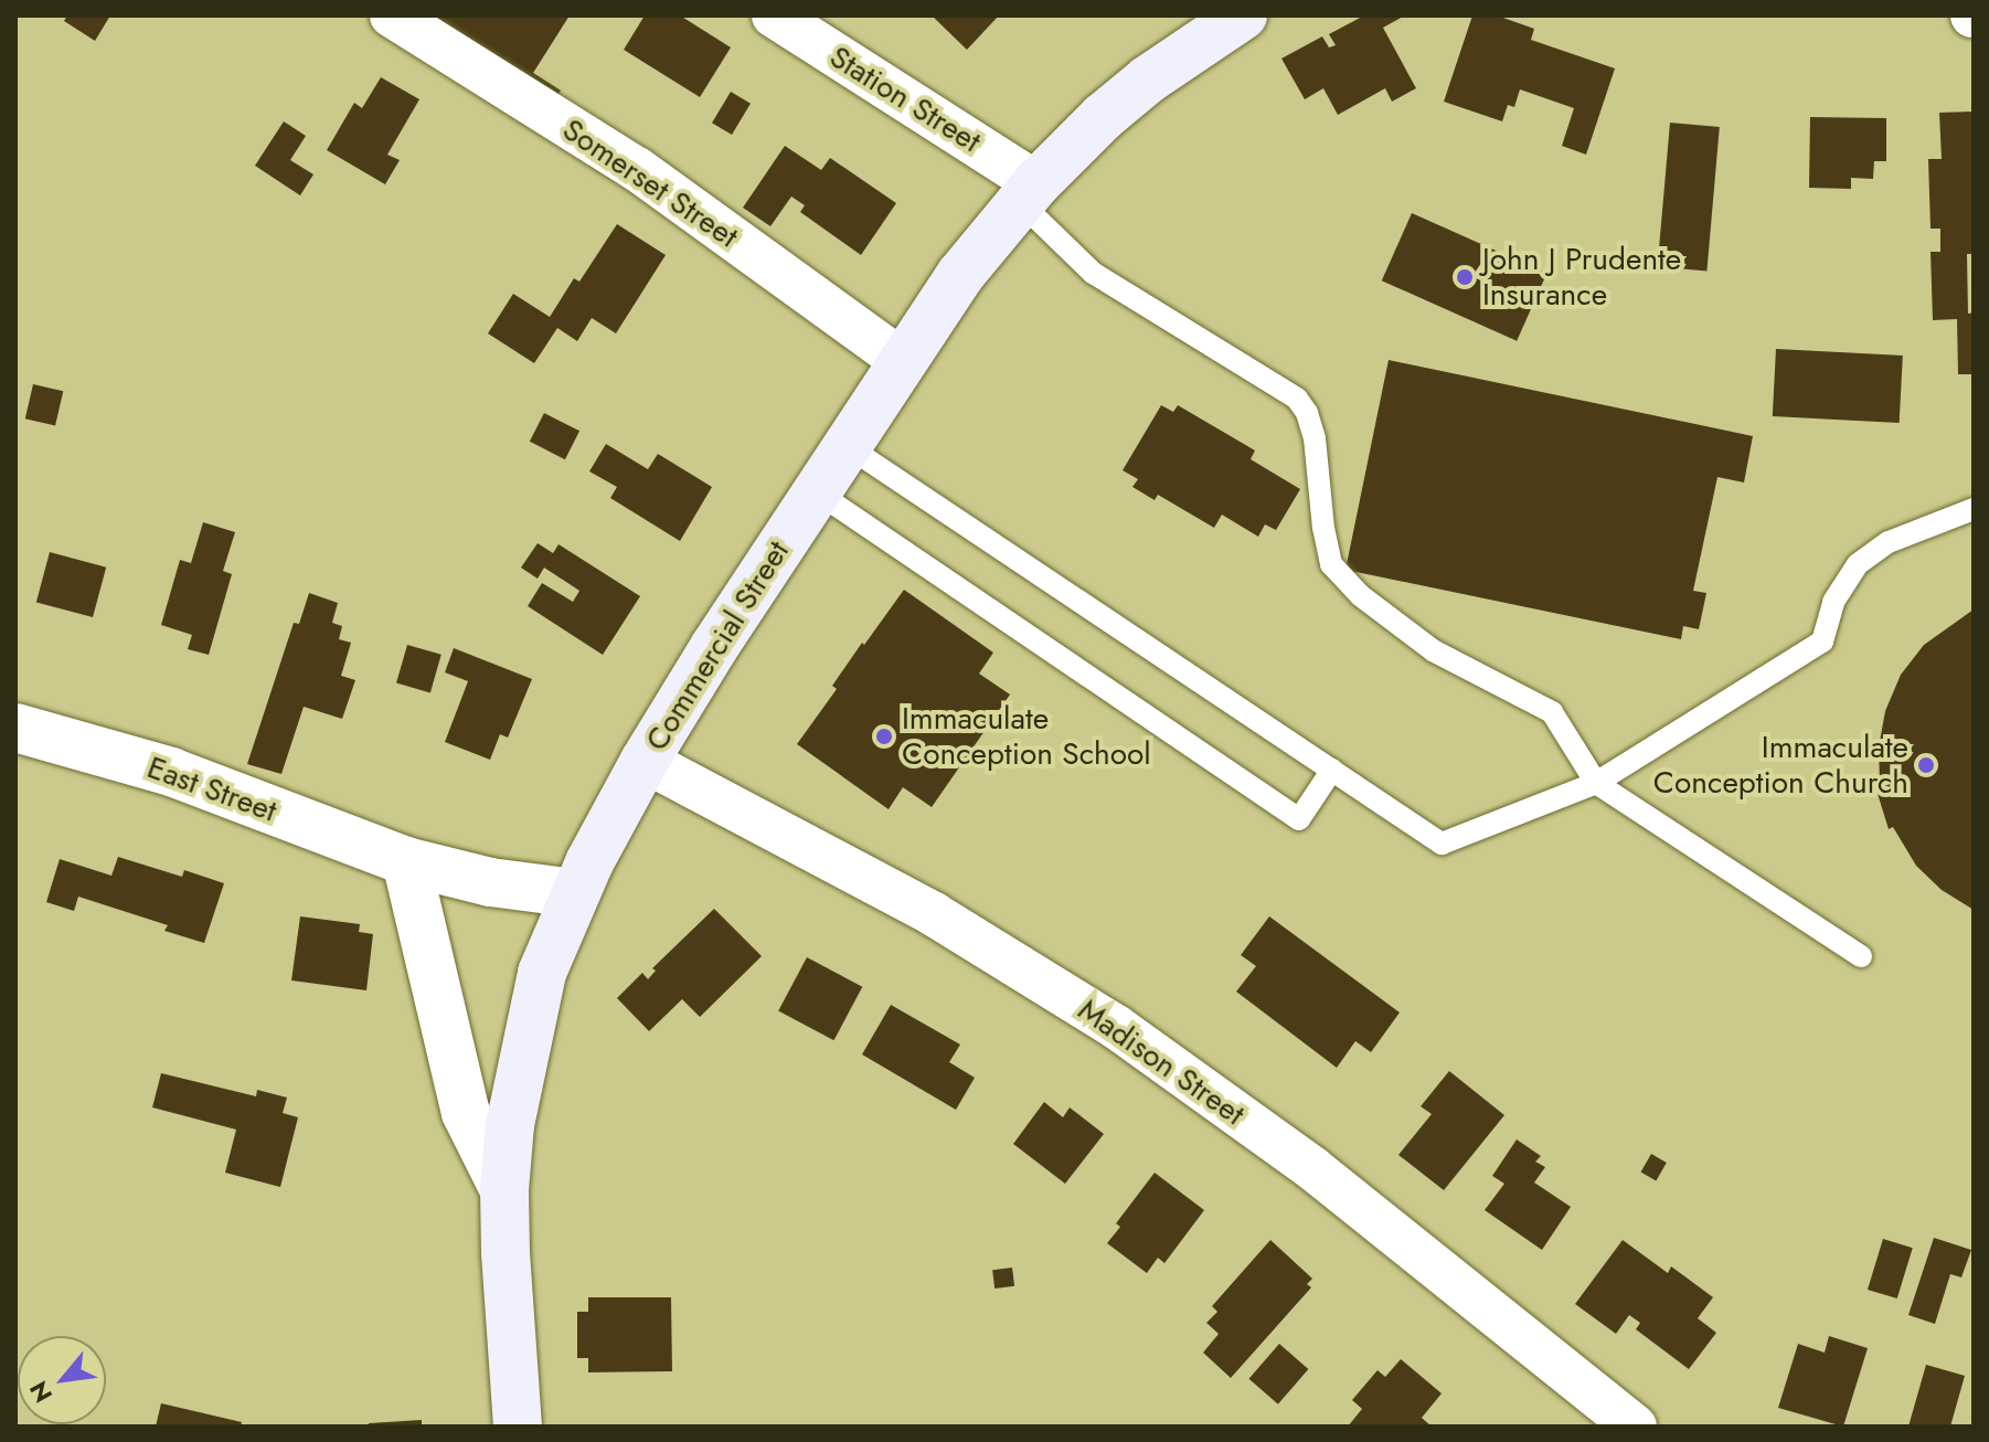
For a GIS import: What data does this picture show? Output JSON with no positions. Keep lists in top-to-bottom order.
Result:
{
  "streets": {
    "main road": ["Commercial Street"],
    "street": [
      "Station Street",
      "Somerset Street",
      "East Street",
      "Madison Street"
    ]
  },
  "crossings": [
    ["Station Street", "Commercial Street"],
    ["Somerset Street", "Commercial Street"],
    ["Commercial Street", "East Street"],
    ["Commercial Street", "Madison Street"]
  ],
  "places": ["John J Prudente Insurance", "Immaculate Conception School", "Immaculate Conception Church"],
  "north": "bottom left"
}
